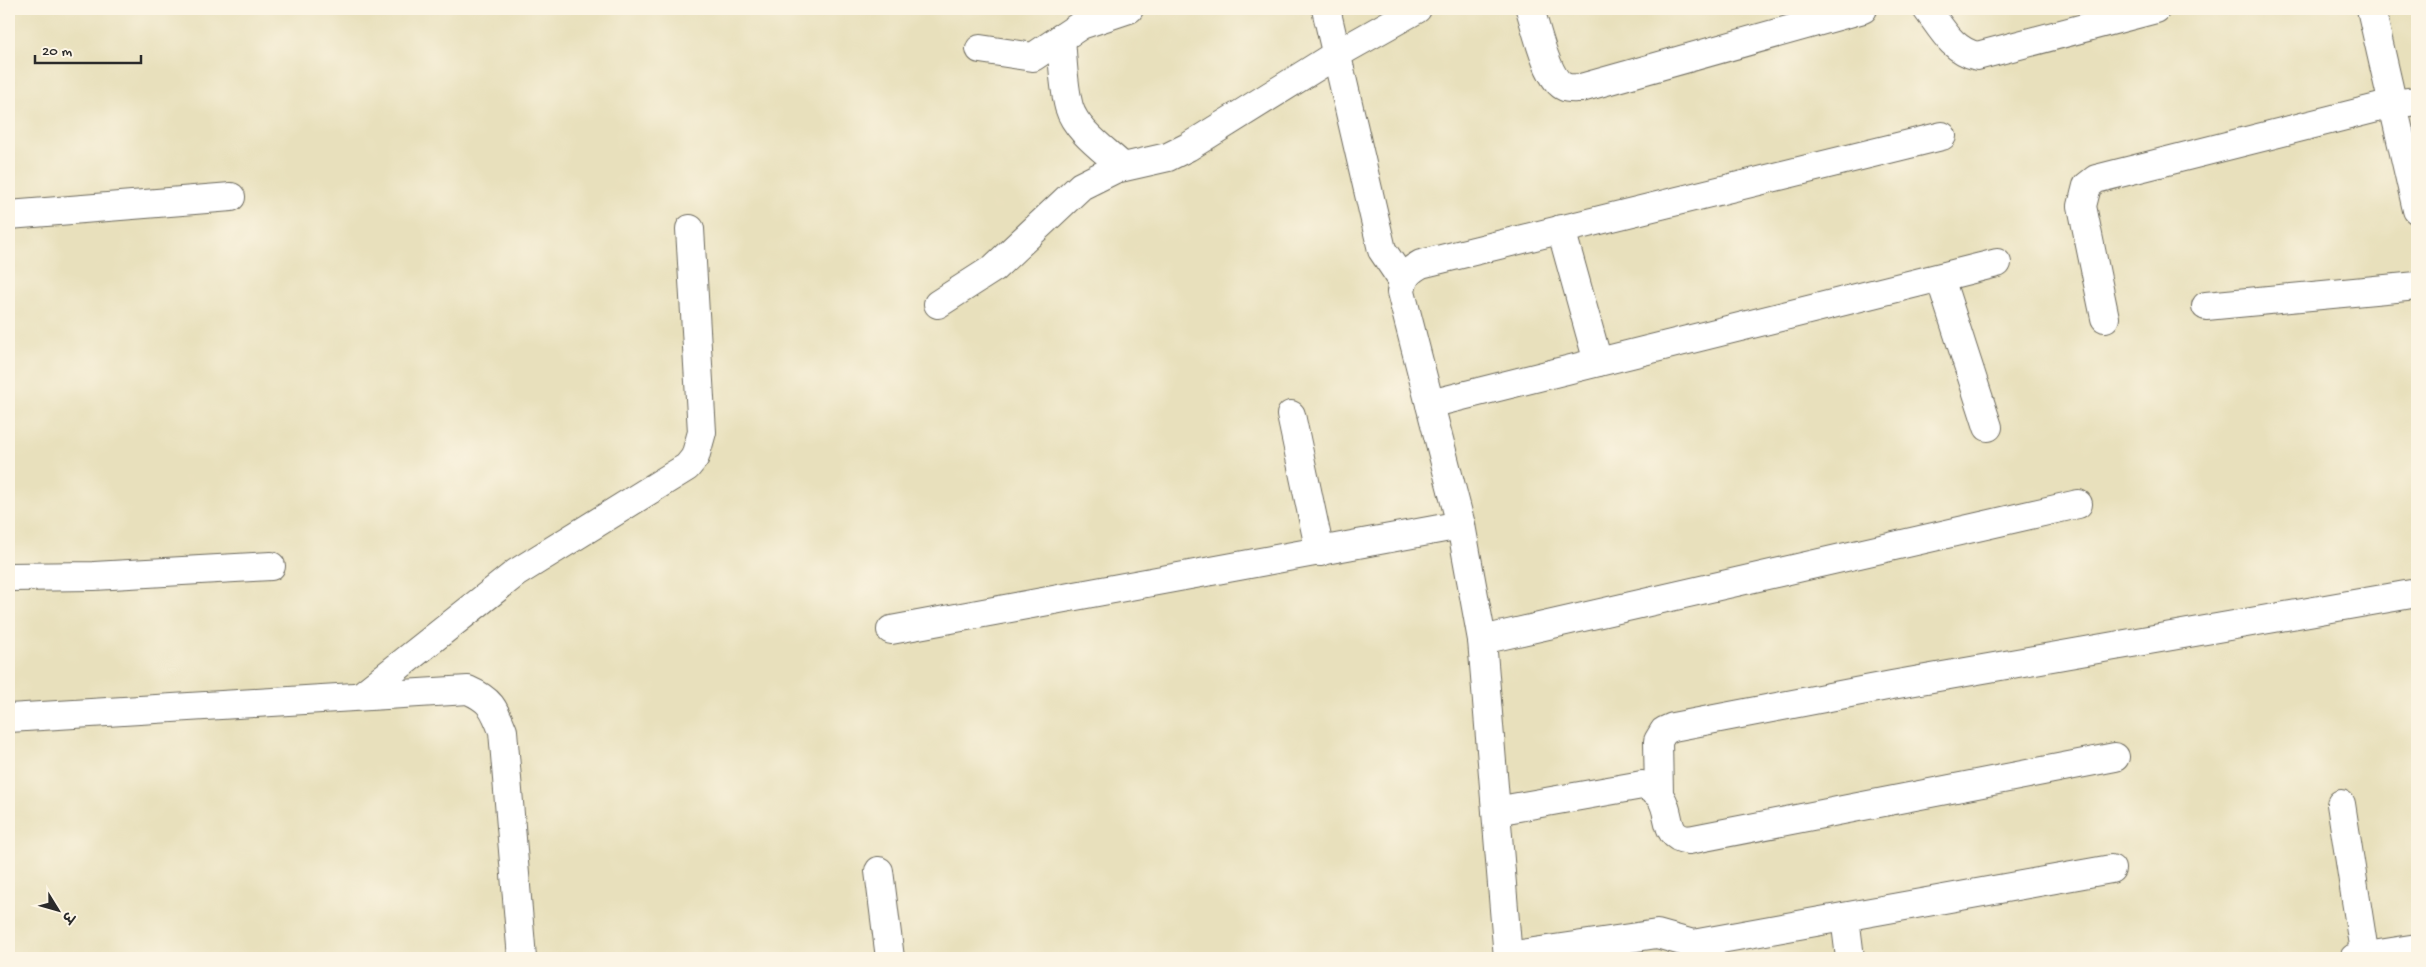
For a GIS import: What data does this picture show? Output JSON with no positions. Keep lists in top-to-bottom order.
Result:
{
  "scale_bar": "20 m",
  "north": "bottom right"
}
